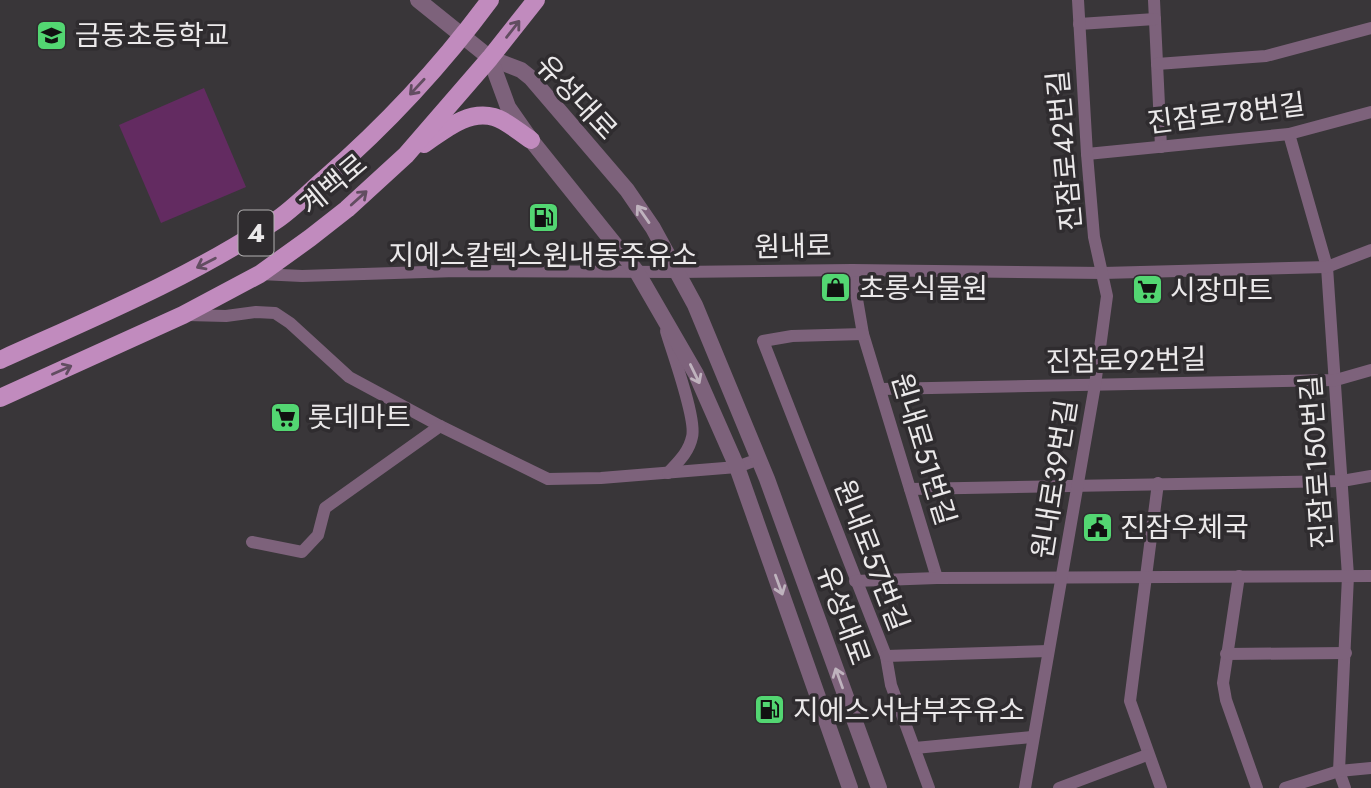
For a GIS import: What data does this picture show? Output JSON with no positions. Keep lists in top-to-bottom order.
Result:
{
  "streets": {
    "main road": ["계백로", "4"],
    "street": [
      "유성대로",
      "진잠로78번길",
      "진잠로42번길",
      "원내로",
      "진잠로92번길",
      "원내로51번길",
      "진잠로150번길",
      "원내로39번길",
      "원내로57번길"
    ]
  },
  "crossings": [
    ["유성대로", "계백로"],
    ["유성대로", "원내로"],
    ["진잠로78번길", "진잠로42번길"],
    ["진잠로42번길", "원내로"],
    ["진잠로42번길", "원내로39번길"],
    ["계백로", "원내로"],
    ["원내로", "원내로51번길"],
    ["원내로", "진잠로150번길"],
    ["원내로", "원내로39번길"],
    ["진잠로92번길", "원내로51번길"],
    ["진잠로92번길", "진잠로150번길"],
    ["진잠로92번길", "원내로39번길"],
    ["원내로51번길", "원내로57번길"]
  ],
  "places": {
    "school or university": ["금동초등학교"],
    "fuel station": ["지에스칼텍스원내동주유소", "지에스서남부주유소"],
    "shop": ["초롱식물원"],
    "supermarket": ["시장마트", "롯데마트"],
    "public building": ["진잠우체국"]
  }
}
